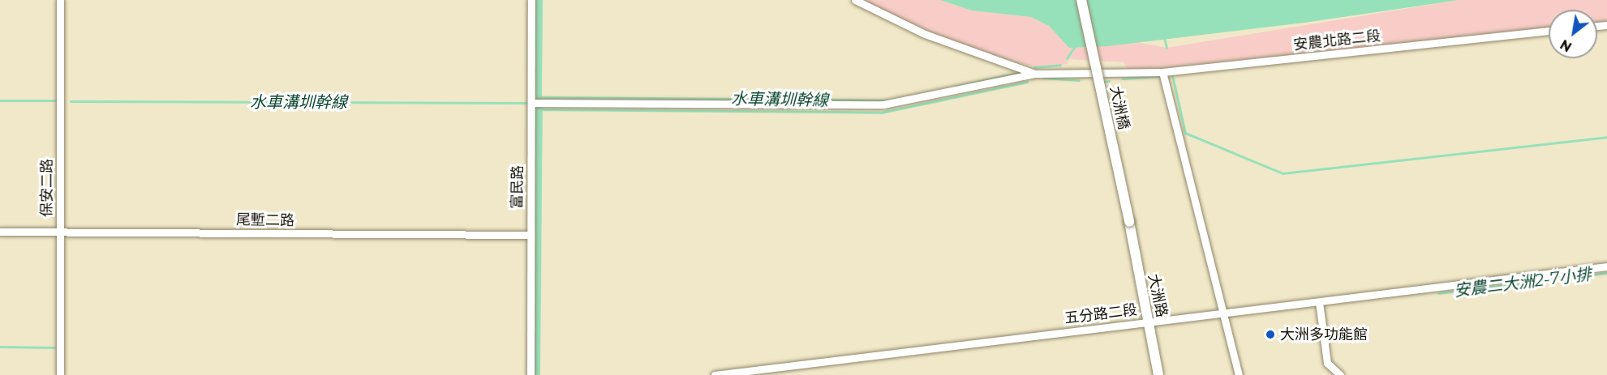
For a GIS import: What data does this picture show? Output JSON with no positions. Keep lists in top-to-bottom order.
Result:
{
  "streets": {
    "street": [
      "安農北路二段",
      "大洲橋",
      "富民路",
      "保安二路",
      "尾塹二路",
      "大洲路",
      "五分路二段"
    ]
  },
  "crossings": [
    ["大洲橋", "大洲路"],
    ["富民路", "尾塹二路"],
    ["保安二路", "尾塹二路"],
    ["大洲路", "五分路二段"]
  ],
  "water": ["水車溝圳幹線", "安農二大洲2-7小排"],
  "places": ["大洲多功能館"],
  "north": "bottom left"
}
